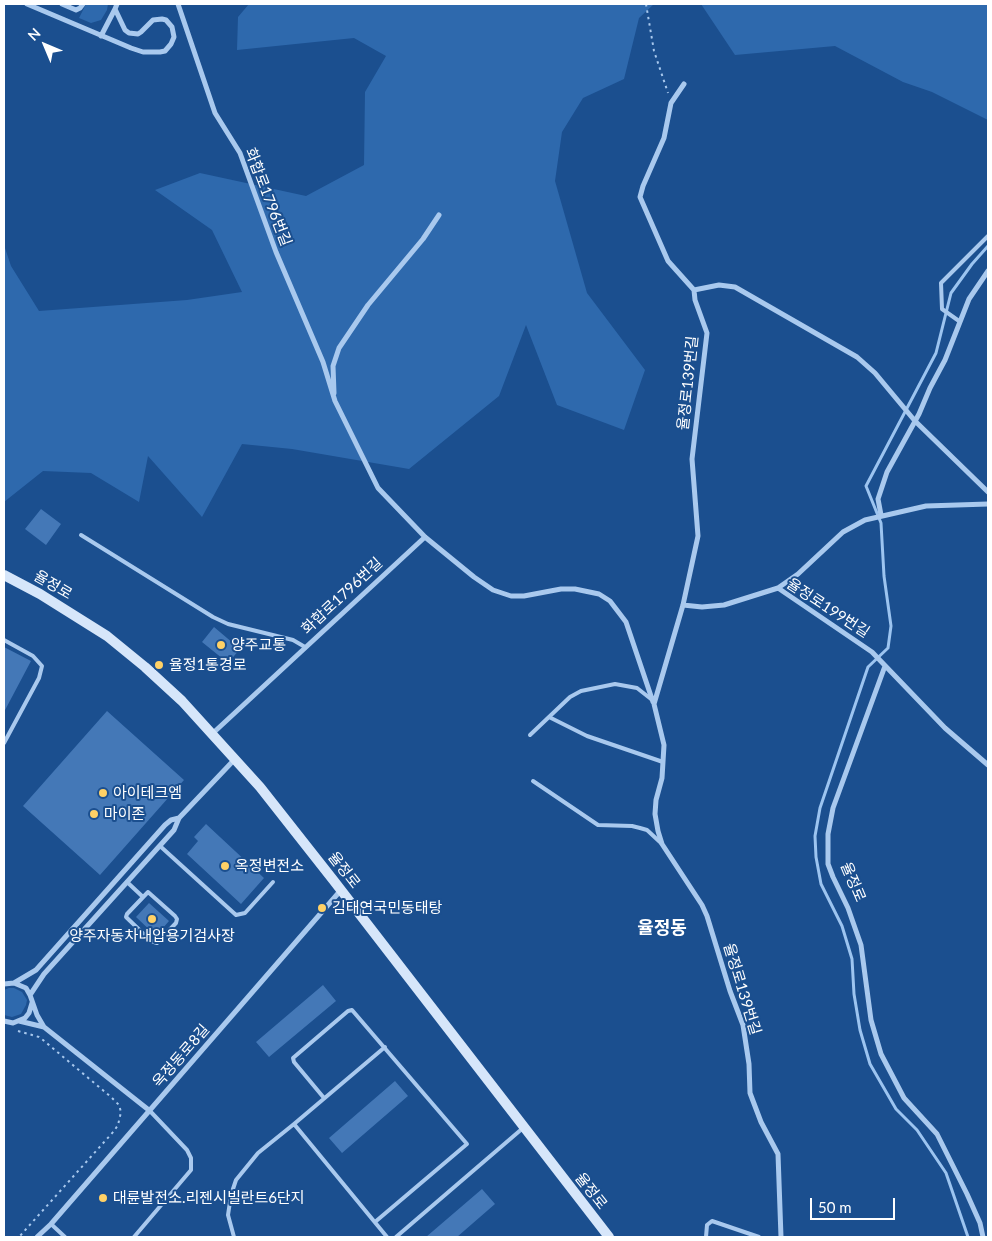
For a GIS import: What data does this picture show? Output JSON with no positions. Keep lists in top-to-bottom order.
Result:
{
  "streets": {
    "main road": ["율정로"],
    "street": [
      "화합로1796번길",
      "율정로139번길",
      "율정로199번길",
      "옥정동로8길"
    ]
  },
  "crossings": [
    ["화합로1796번길", "율정로139번길"],
    ["화합로1796번길", "율정로"],
    ["율정로139번길", "율정로199번길"],
    ["율정로", "율정로199번길"],
    ["율정로", "옥정동로8길"]
  ],
  "districts": ["율정동"],
  "places": [
    "양주교통",
    "율정1통경로",
    "아이테크엠",
    "마이존",
    "옥정변전소",
    "김태연국민동태탕",
    "양주자동차내압용기검사장",
    "대륜발전소.리젠시빌란트6단지"
  ],
  "scale_bar": "50 m",
  "north": "top left"
}
